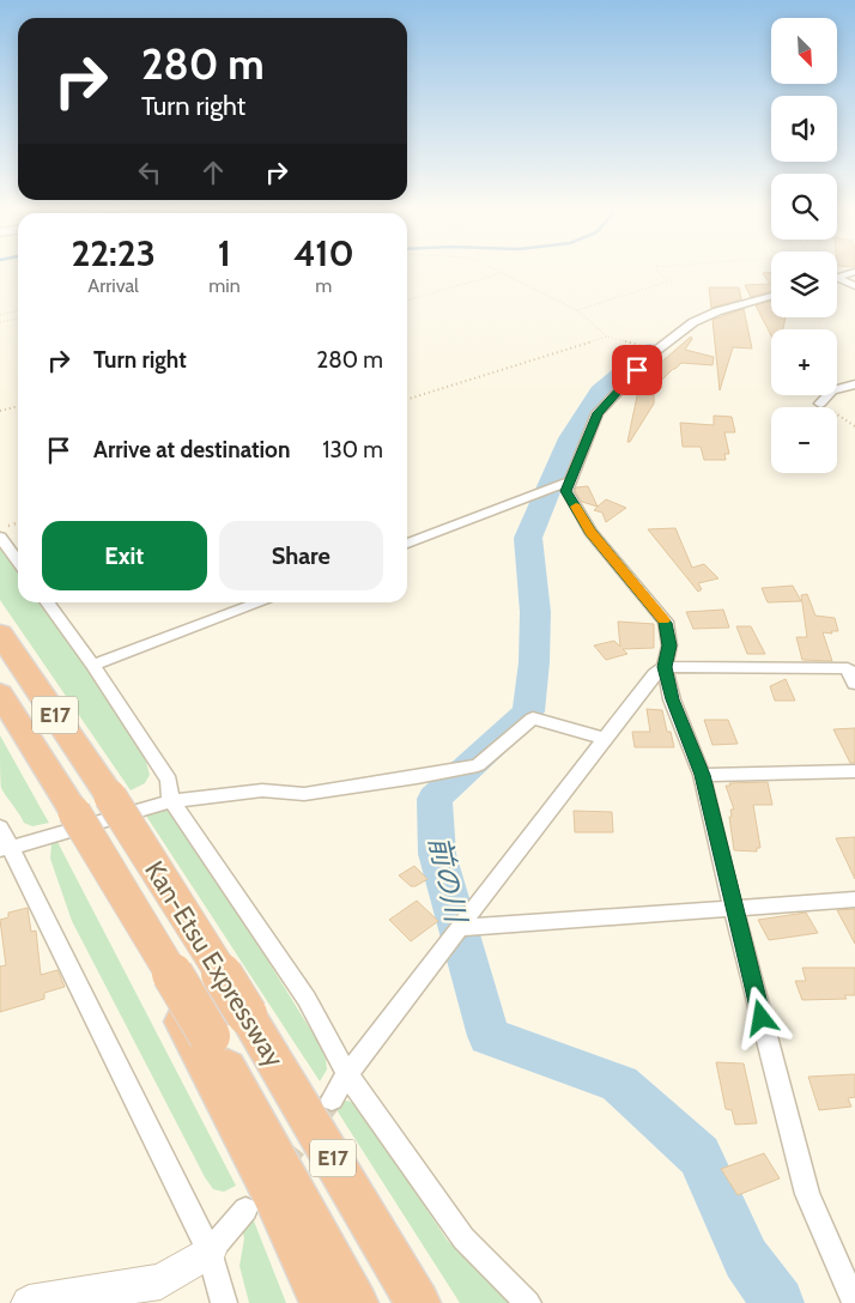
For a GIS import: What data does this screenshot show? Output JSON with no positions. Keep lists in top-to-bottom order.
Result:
{
  "streets": {
    "highway": ["E17", "Kan-Etsu Expressway"]
  },
  "crossings": [
    ["E17", "Kan-Etsu Expressway"]
  ],
  "water": ["前の川"],
  "north": "bottom right",
  "page": {
    "map_buttons": ["+", "−"],
    "turn": ["280 m", "Turn right"],
    "eta": [
      "22:23",
      "Arrival",
      "1",
      "min",
      "410",
      "m"
    ],
    "list": [
      {
        "name": "Turn right",
        "value": "280 m"
      },
      {
        "name": "Arrive at destination",
        "value": "130 m"
      }
    ],
    "buttons": ["Exit", "Share"]
  }
}
